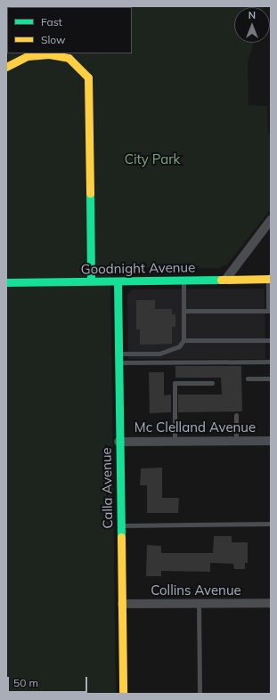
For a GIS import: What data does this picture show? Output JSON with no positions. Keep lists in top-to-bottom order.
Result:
{
  "streets": {
    "street": [
      "Goodnight Avenue",
      "Mc Clelland Avenue",
      "Calla Avenue",
      "Collins Avenue"
    ]
  },
  "crossings": [
    ["Goodnight Avenue", "Calla Avenue"],
    ["Mc Clelland Avenue", "Calla Avenue"],
    ["Calla Avenue", "Collins Avenue"]
  ],
  "parks": ["City Park"],
  "legend": ["Fast", "Slow"],
  "scale_bar": "50 m",
  "north": "top"
}
